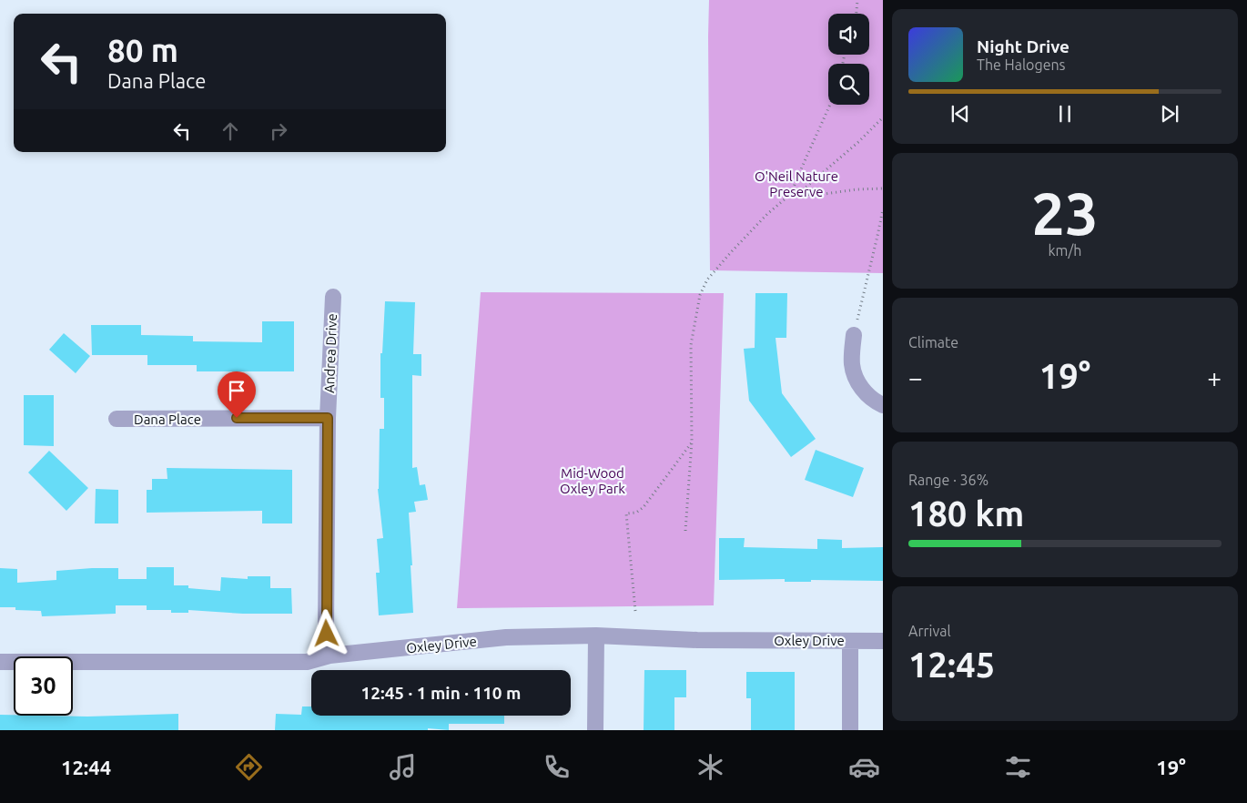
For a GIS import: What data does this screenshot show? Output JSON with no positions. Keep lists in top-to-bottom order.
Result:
{
  "streets": {
    "street": ["Andrea Drive", "Dana Place", "Oxley Drive"]
  },
  "crossings": [
    ["Andrea Drive", "Dana Place"],
    ["Andrea Drive", "Oxley Drive"]
  ],
  "parks": ["O'Neil Nature Preserve", "Mid-Wood Oxley Park"],
  "page": {
    "turn": ["80 m", "Dana Place"],
    "song": ["Night Drive", "The Halogens"],
    "tile": [
      ["23", "km/h"],
      "Climate",
      ["Range · 36%", "180 km"],
      ["Arrival", "12:45"]
    ],
    "heat": ["−", "19°", "+"],
    "limit": "30",
    "trip": "12:45 · 1 min · 110 m",
    "tabs": ["12:44", "19°"]
  }
}
